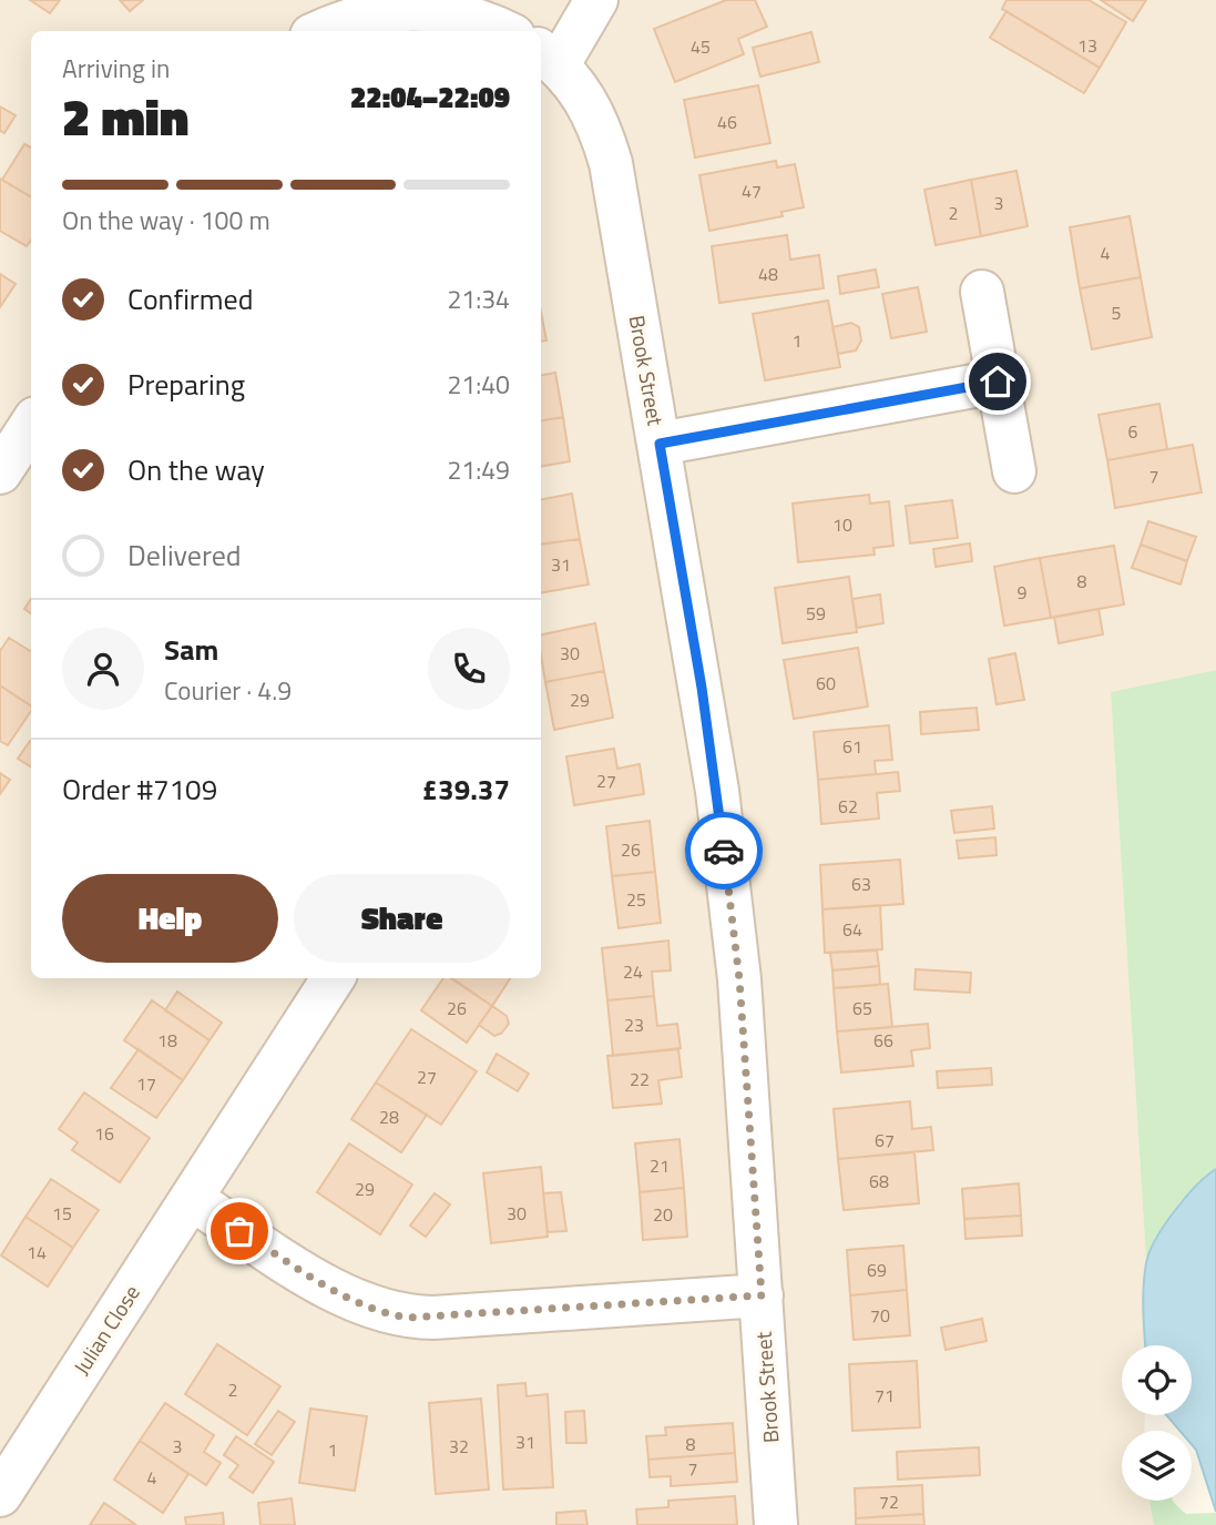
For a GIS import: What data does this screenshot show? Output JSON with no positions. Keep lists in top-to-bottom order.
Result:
{
  "streets": {
    "street": ["Brook Street", "Julian Close"]
  },
  "house_numbers": [
    "13",
    "45",
    "46",
    "47",
    "3",
    "2",
    "4",
    "48",
    "5",
    "1",
    "6",
    "7",
    "10",
    "31",
    "8",
    "9",
    "59",
    "30",
    "60",
    "29",
    "61",
    "27",
    "62",
    "26",
    "63",
    "25",
    "64",
    "24",
    "26",
    "65",
    "23",
    "18",
    "66",
    "27",
    "22",
    "17",
    "28",
    "16",
    "67",
    "21",
    "68",
    "29",
    "15",
    "30",
    "20",
    "14",
    "69",
    "70",
    "2",
    "71",
    "31",
    "8",
    "3",
    "32",
    "1",
    "7",
    "4",
    "72"
  ],
  "page": {
    "heading": ["2 min", "Arriving in", "22:04–22:09"],
    "panel": [
      "Sam",
      "Courier · 4.9",
      "Order #7109",
      "£39.37"
    ],
    "bar": "On the way · 100 m",
    "list": [
      ["Confirmed", "21:34"],
      ["Preparing", "21:40"],
      ["On the way", "21:49"],
      "Delivered"
    ],
    "buttons": ["Help", "Share"]
  }
}
